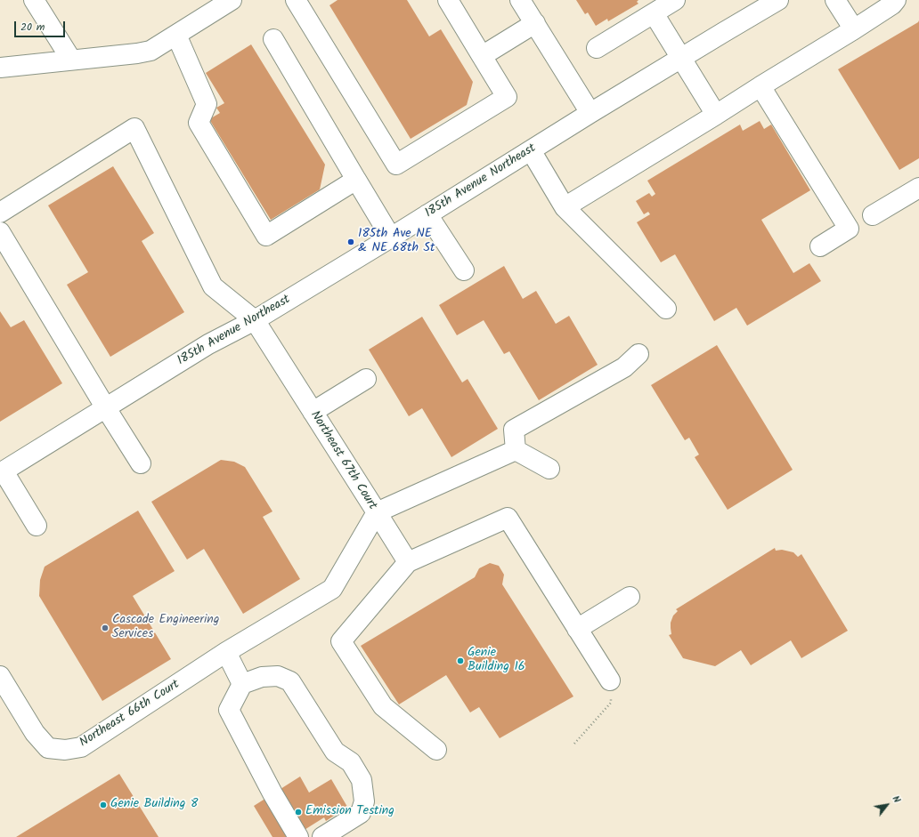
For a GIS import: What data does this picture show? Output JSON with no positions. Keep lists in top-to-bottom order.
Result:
{
  "streets": {
    "street": ["185th Avenue Northeast", "Northeast 67th Court", "Northeast 66th Court"]
  },
  "crossings": [
    ["185th Avenue Northeast", "Northeast 67th Court"],
    ["Northeast 67th Court", "Northeast 66th Court"]
  ],
  "places": [
    "185th Ave NE & NE 68th St",
    "Cascade Engineering Services",
    "Genie Building 16",
    "Genie Building 8",
    "Emission Testing"
  ],
  "scale_bar": "20 m",
  "north": "top right"
}
